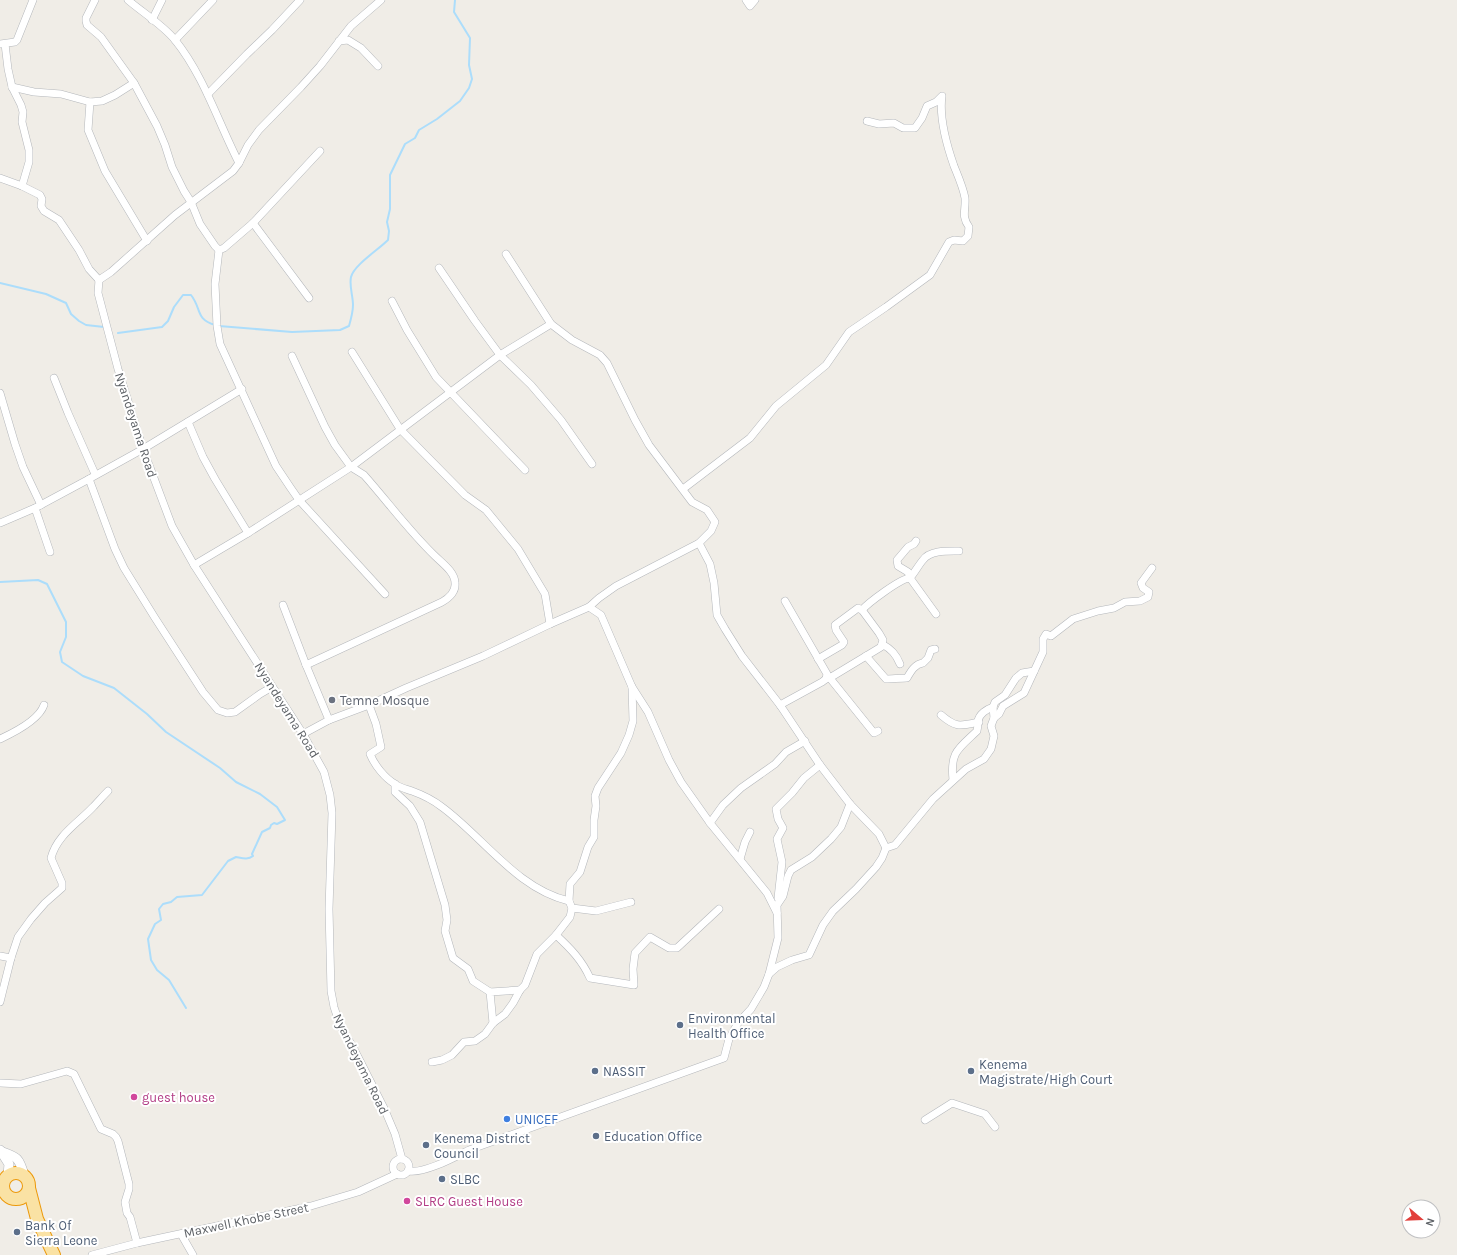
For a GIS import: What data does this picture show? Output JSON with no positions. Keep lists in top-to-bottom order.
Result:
{
  "streets": {
    "street": ["Nyandeyama Road", "Maxwell Khobe Street"]
  },
  "crossings": [
    ["Nyandeyama Road", "Maxwell Khobe Street"]
  ],
  "places": [
    "Temne Mosque",
    "Environmental Health Office",
    "NASSIT",
    "Kenema Magistrate/High Court",
    "guest house",
    "UNICEF",
    "Education Office",
    "Kenema District Council",
    "SLBC",
    "SLRC Guest House",
    "Bank Of Sierra Leone"
  ],
  "north": "right"
}
